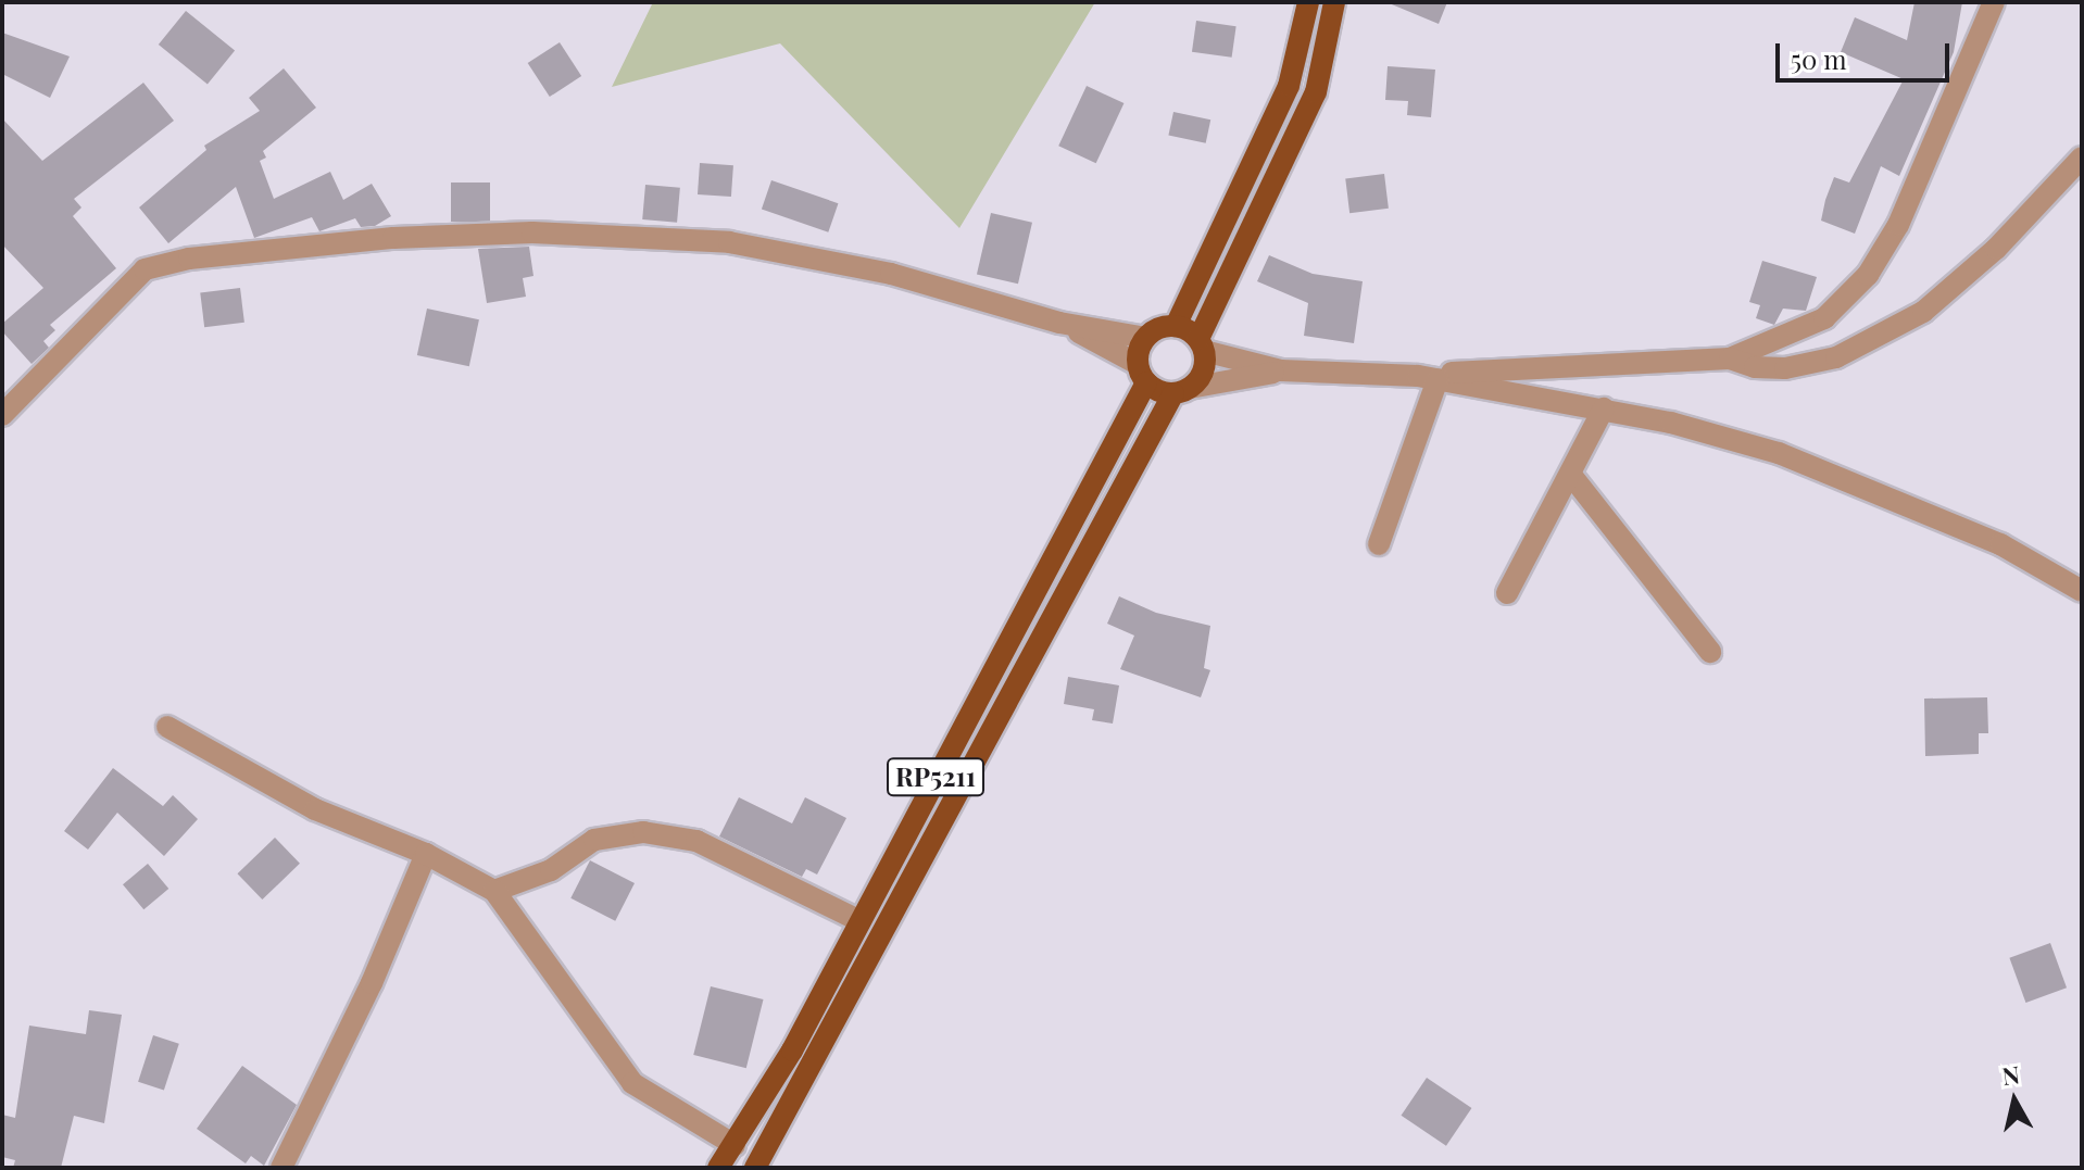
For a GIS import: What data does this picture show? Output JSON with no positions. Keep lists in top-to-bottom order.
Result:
{
  "streets": {
    "main road": ["RP5211"]
  },
  "scale_bar": "50 m",
  "north": "top"
}
